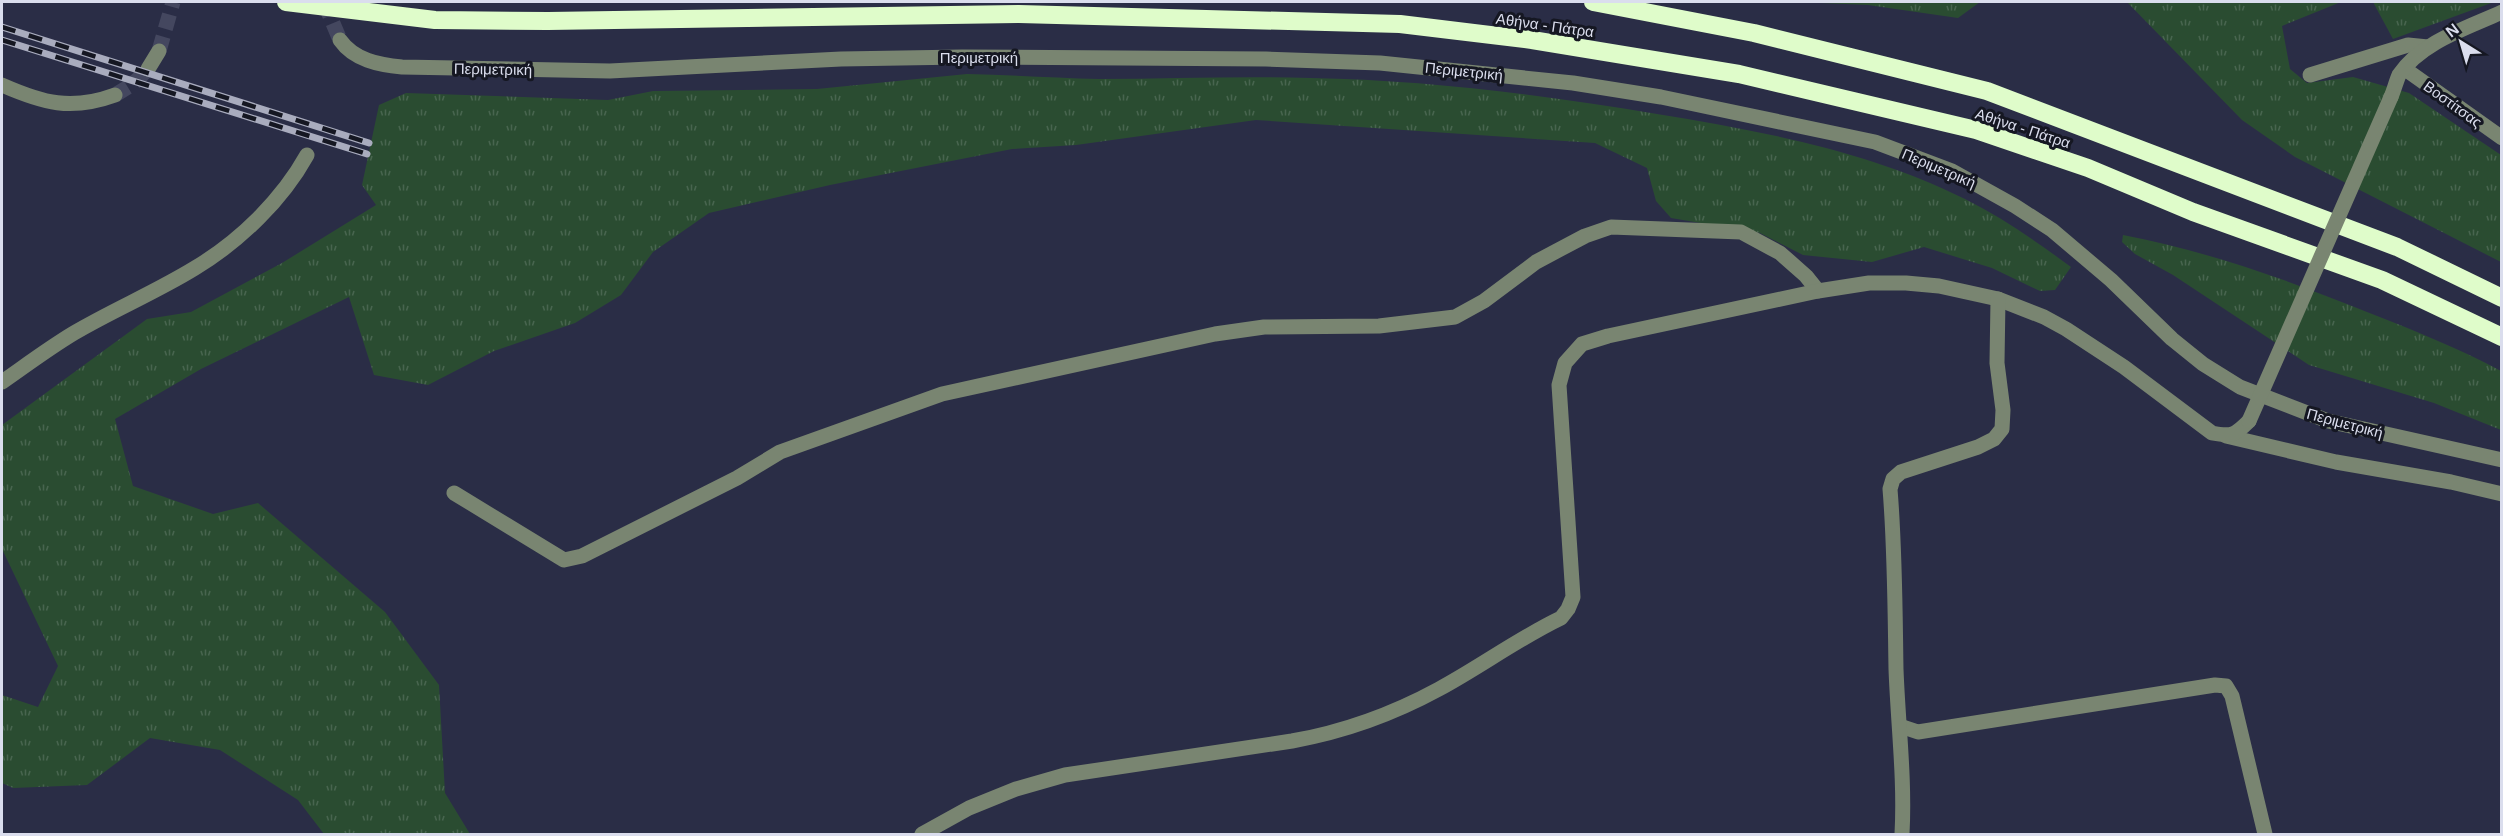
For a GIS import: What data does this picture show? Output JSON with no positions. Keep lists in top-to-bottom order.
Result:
{
  "streets": {
    "highway": ["Αθήνα - Πάτρα"],
    "street": ["Περιμετρική", "Βοστίτσας"]
  },
  "north": "top left"
}
